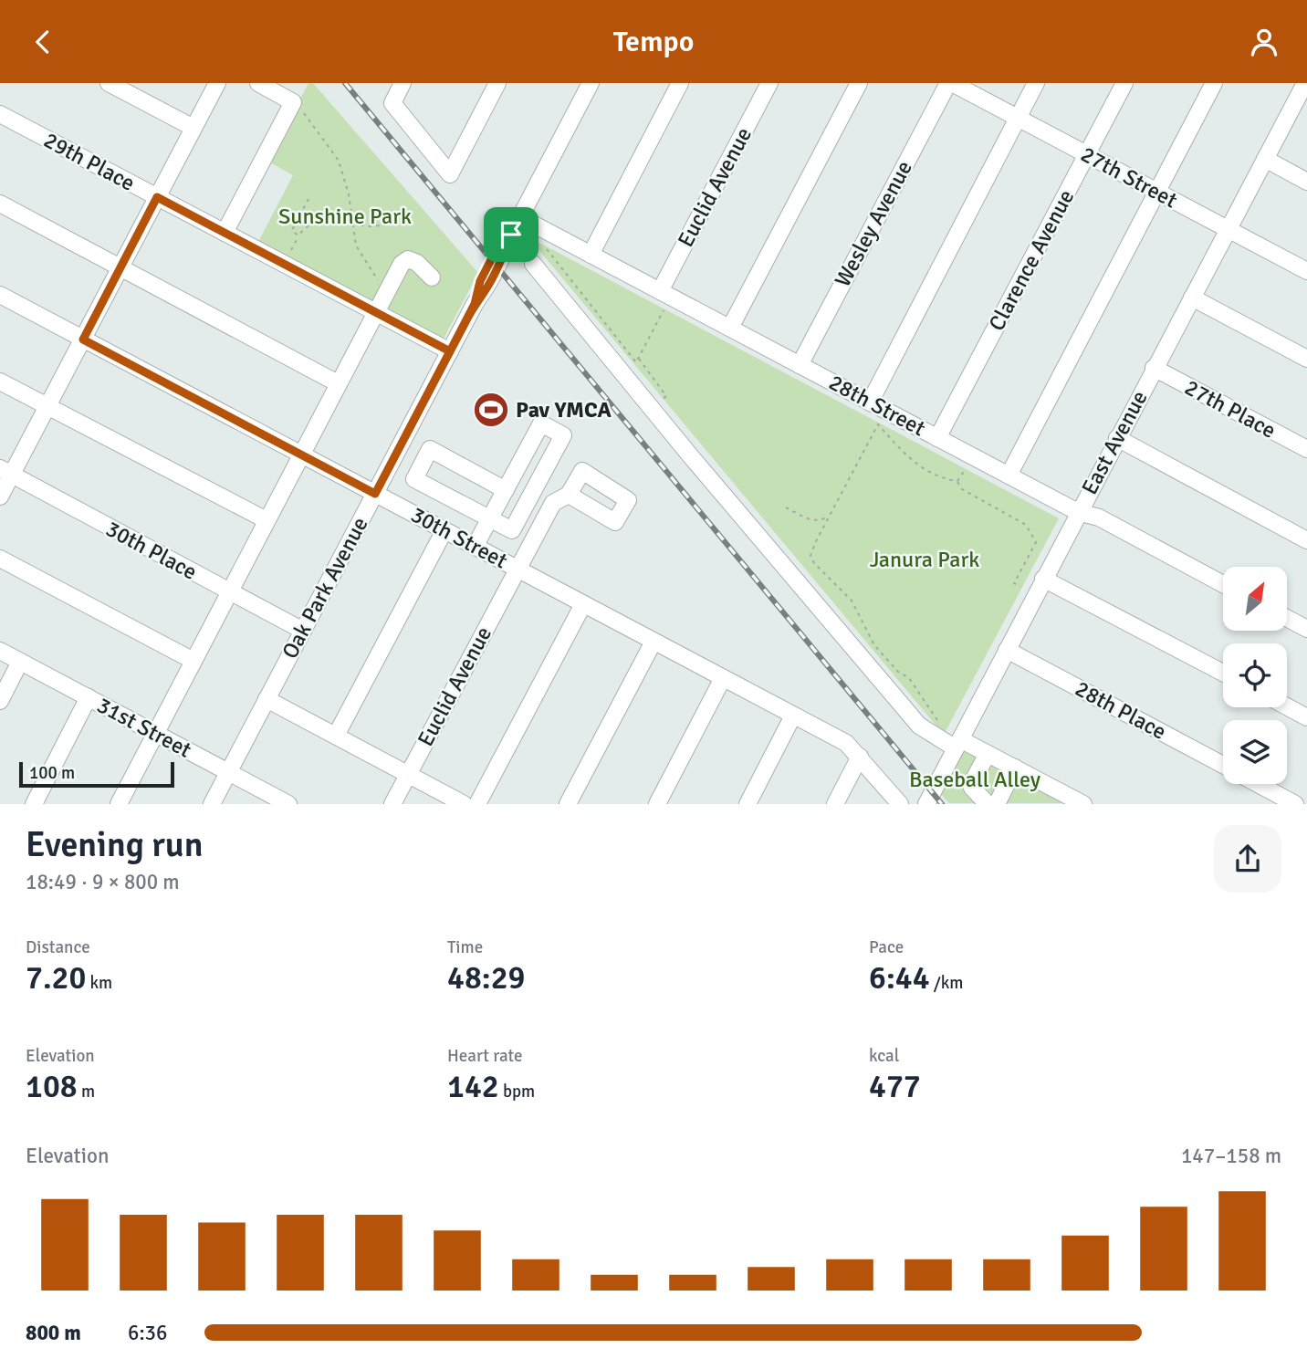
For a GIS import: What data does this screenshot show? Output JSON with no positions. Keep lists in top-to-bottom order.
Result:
{
  "streets": {
    "street": [
      "29th Place",
      "27th Street",
      "Euclid Avenue",
      "Wesley Avenue",
      "Clarence Avenue",
      "28th Street",
      "27th Place",
      "East Avenue",
      "30th Street",
      "30th Place",
      "Oak Park Avenue",
      "28th Place",
      "31st Street"
    ]
  },
  "crossings": [
    ["29th Place", "Oak Park Avenue"],
    ["27th Street", "Wesley Avenue"],
    ["27th Street", "Clarence Avenue"],
    ["27th Street", "East Avenue"],
    ["Euclid Avenue", "28th Street"],
    ["Euclid Avenue", "30th Street"],
    ["Wesley Avenue", "28th Street"],
    ["Clarence Avenue", "28th Street"],
    ["28th Street", "East Avenue"],
    ["28th Street", "Oak Park Avenue"],
    ["27th Place", "East Avenue"],
    ["East Avenue", "28th Place"],
    ["30th Street", "Oak Park Avenue"],
    ["30th Place", "Oak Park Avenue"],
    ["Oak Park Avenue", "31st Street"]
  ],
  "parks": ["Sunshine Park", "Janura Park", "Baseball Alley"],
  "places": {
    "sports": ["Pav YMCA"]
  },
  "scale_bar": "100 m",
  "north": "top right",
  "page": {
    "header": "Tempo",
    "scale": "100 m",
    "heading": ["Evening run", "18:49 · 9 × 800 m"],
    "stats": [
      ["Distance", "7.20 km"],
      ["Time", "48:29"],
      ["Pace", "6:44 /km"],
      ["Elevation", "108 m"],
      ["Heart rate", "142 bpm"],
      ["kcal", "477"]
    ],
    "chart": ["Elevation", "147–158 m"],
    "list": [
      {
        "name": "800 m",
        "note": "6:36"
      }
    ]
  }
}
